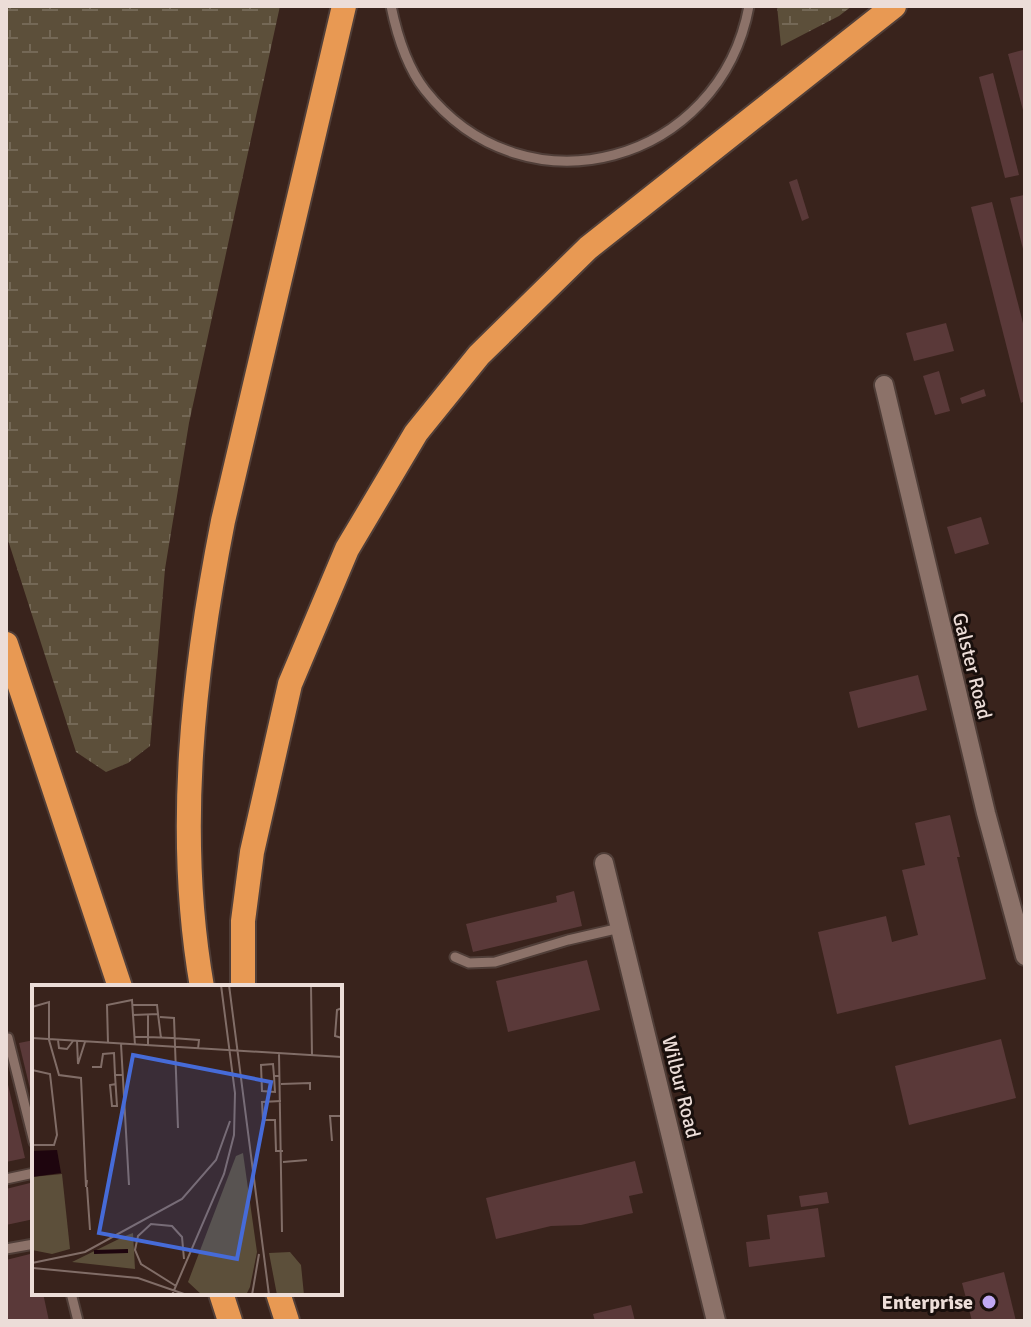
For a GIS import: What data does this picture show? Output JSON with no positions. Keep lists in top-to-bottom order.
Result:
{
  "streets": {
    "street": ["Galster Road", "Wilbur Road"]
  },
  "places": ["Enterprise"]
}
